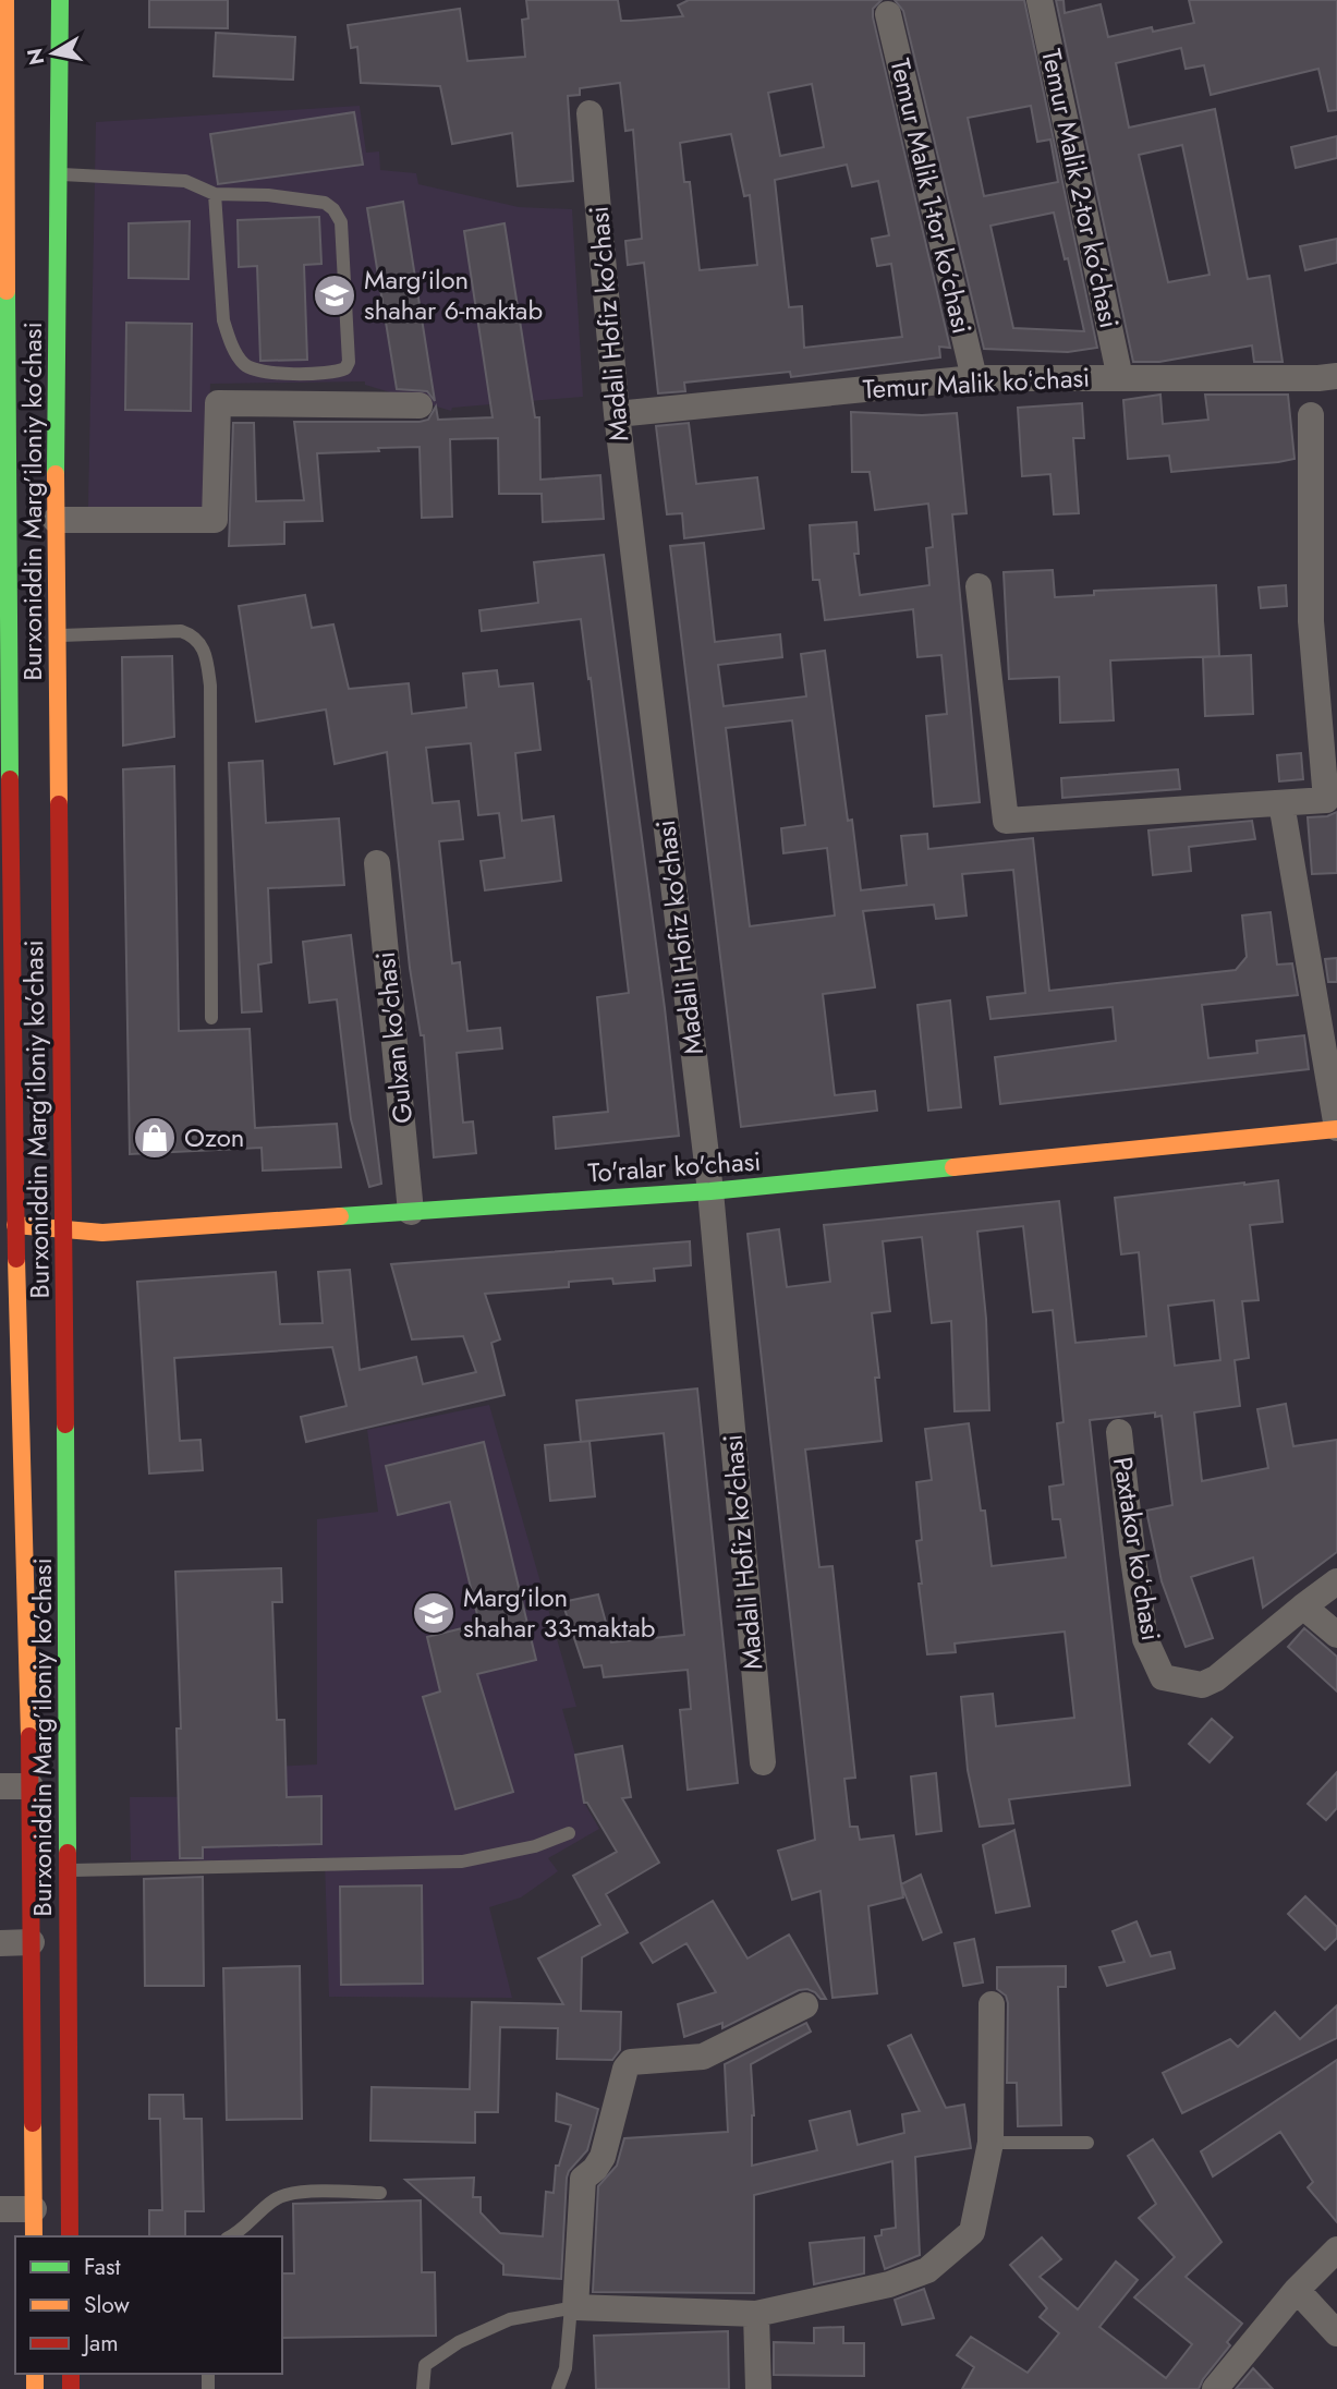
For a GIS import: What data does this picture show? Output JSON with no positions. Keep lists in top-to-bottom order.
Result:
{
  "streets": {
    "main road": ["Burxoniddin Marg’iloniy ko’chasi", "To'ralar ko'chasi"],
    "street": [
      "Temur Malik 2-tor ko‘chasi",
      "Temur Malik 1-tor ko‘chasi",
      "Madali Hofiz ko'chasi",
      "Temur Malik koʻchasi",
      "Gulxan ko'chasi",
      "Paxtakor koʻchasi"
    ]
  },
  "crossings": [
    ["Temur Malik 2-tor ko‘chasi", "Temur Malik koʻchasi"],
    ["Temur Malik 1-tor ko‘chasi", "Temur Malik koʻchasi"],
    ["Madali Hofiz ko'chasi", "Temur Malik koʻchasi"],
    ["Madali Hofiz ko'chasi", "To'ralar ko'chasi"],
    ["Burxoniddin Marg’iloniy ko’chasi", "To'ralar ko'chasi"],
    ["Gulxan ko'chasi", "To'ralar ko'chasi"]
  ],
  "places": {
    "school or university": ["Marg'ilon shahar 6-maktab", "Marg'ilon shahar 33-maktab"],
    "shop": ["Ozon"]
  },
  "legend": ["Fast", "Slow", "Jam"],
  "north": "left"
}
